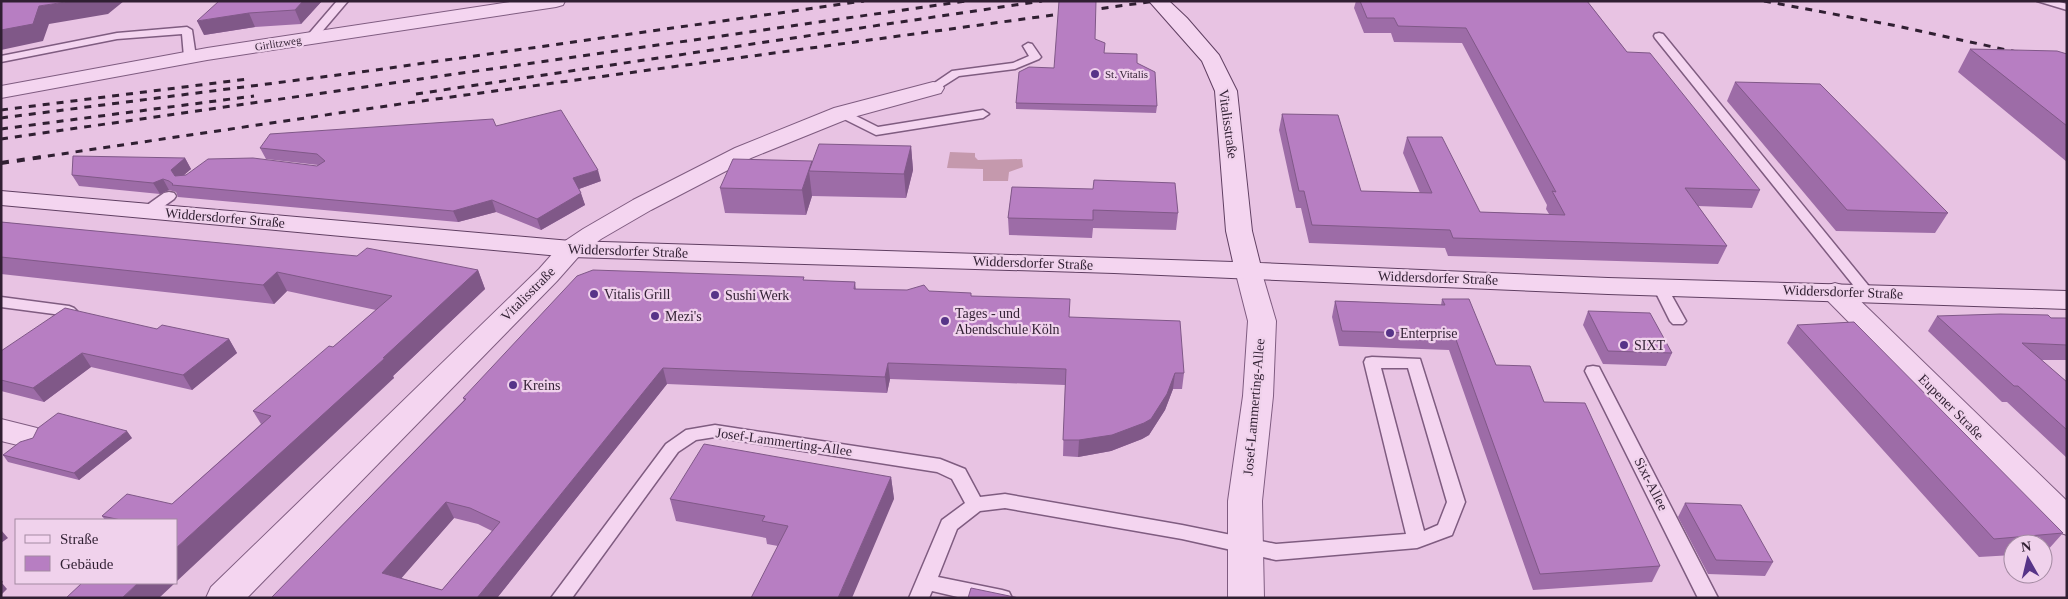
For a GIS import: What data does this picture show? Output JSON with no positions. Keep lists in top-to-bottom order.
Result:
{
  "streets": {
    "street": [
      "Girlitzweg",
      "Vitalisstraße",
      "Widdersdorfer Straße",
      "Josef-Lammerting-Allee",
      "Eupener Straße"
    ],
    "lane": ["Sixt-Allee"]
  },
  "crossings": [
    ["Vitalisstraße", "Widdersdorfer Straße"],
    ["Vitalisstraße", "Josef-Lammerting-Allee"],
    ["Widdersdorfer Straße", "Josef-Lammerting-Allee"],
    ["Widdersdorfer Straße", "Eupener Straße"]
  ],
  "places": [
    "St. Vitalis",
    "Vitalis Grill",
    "Sushi Werk",
    "Mezi's",
    "Tages - und Abendschule Köln",
    "Enterprise",
    "SIXT",
    "Kreins"
  ],
  "legend": ["Straße", "Gebäude"],
  "north": "top"
}
